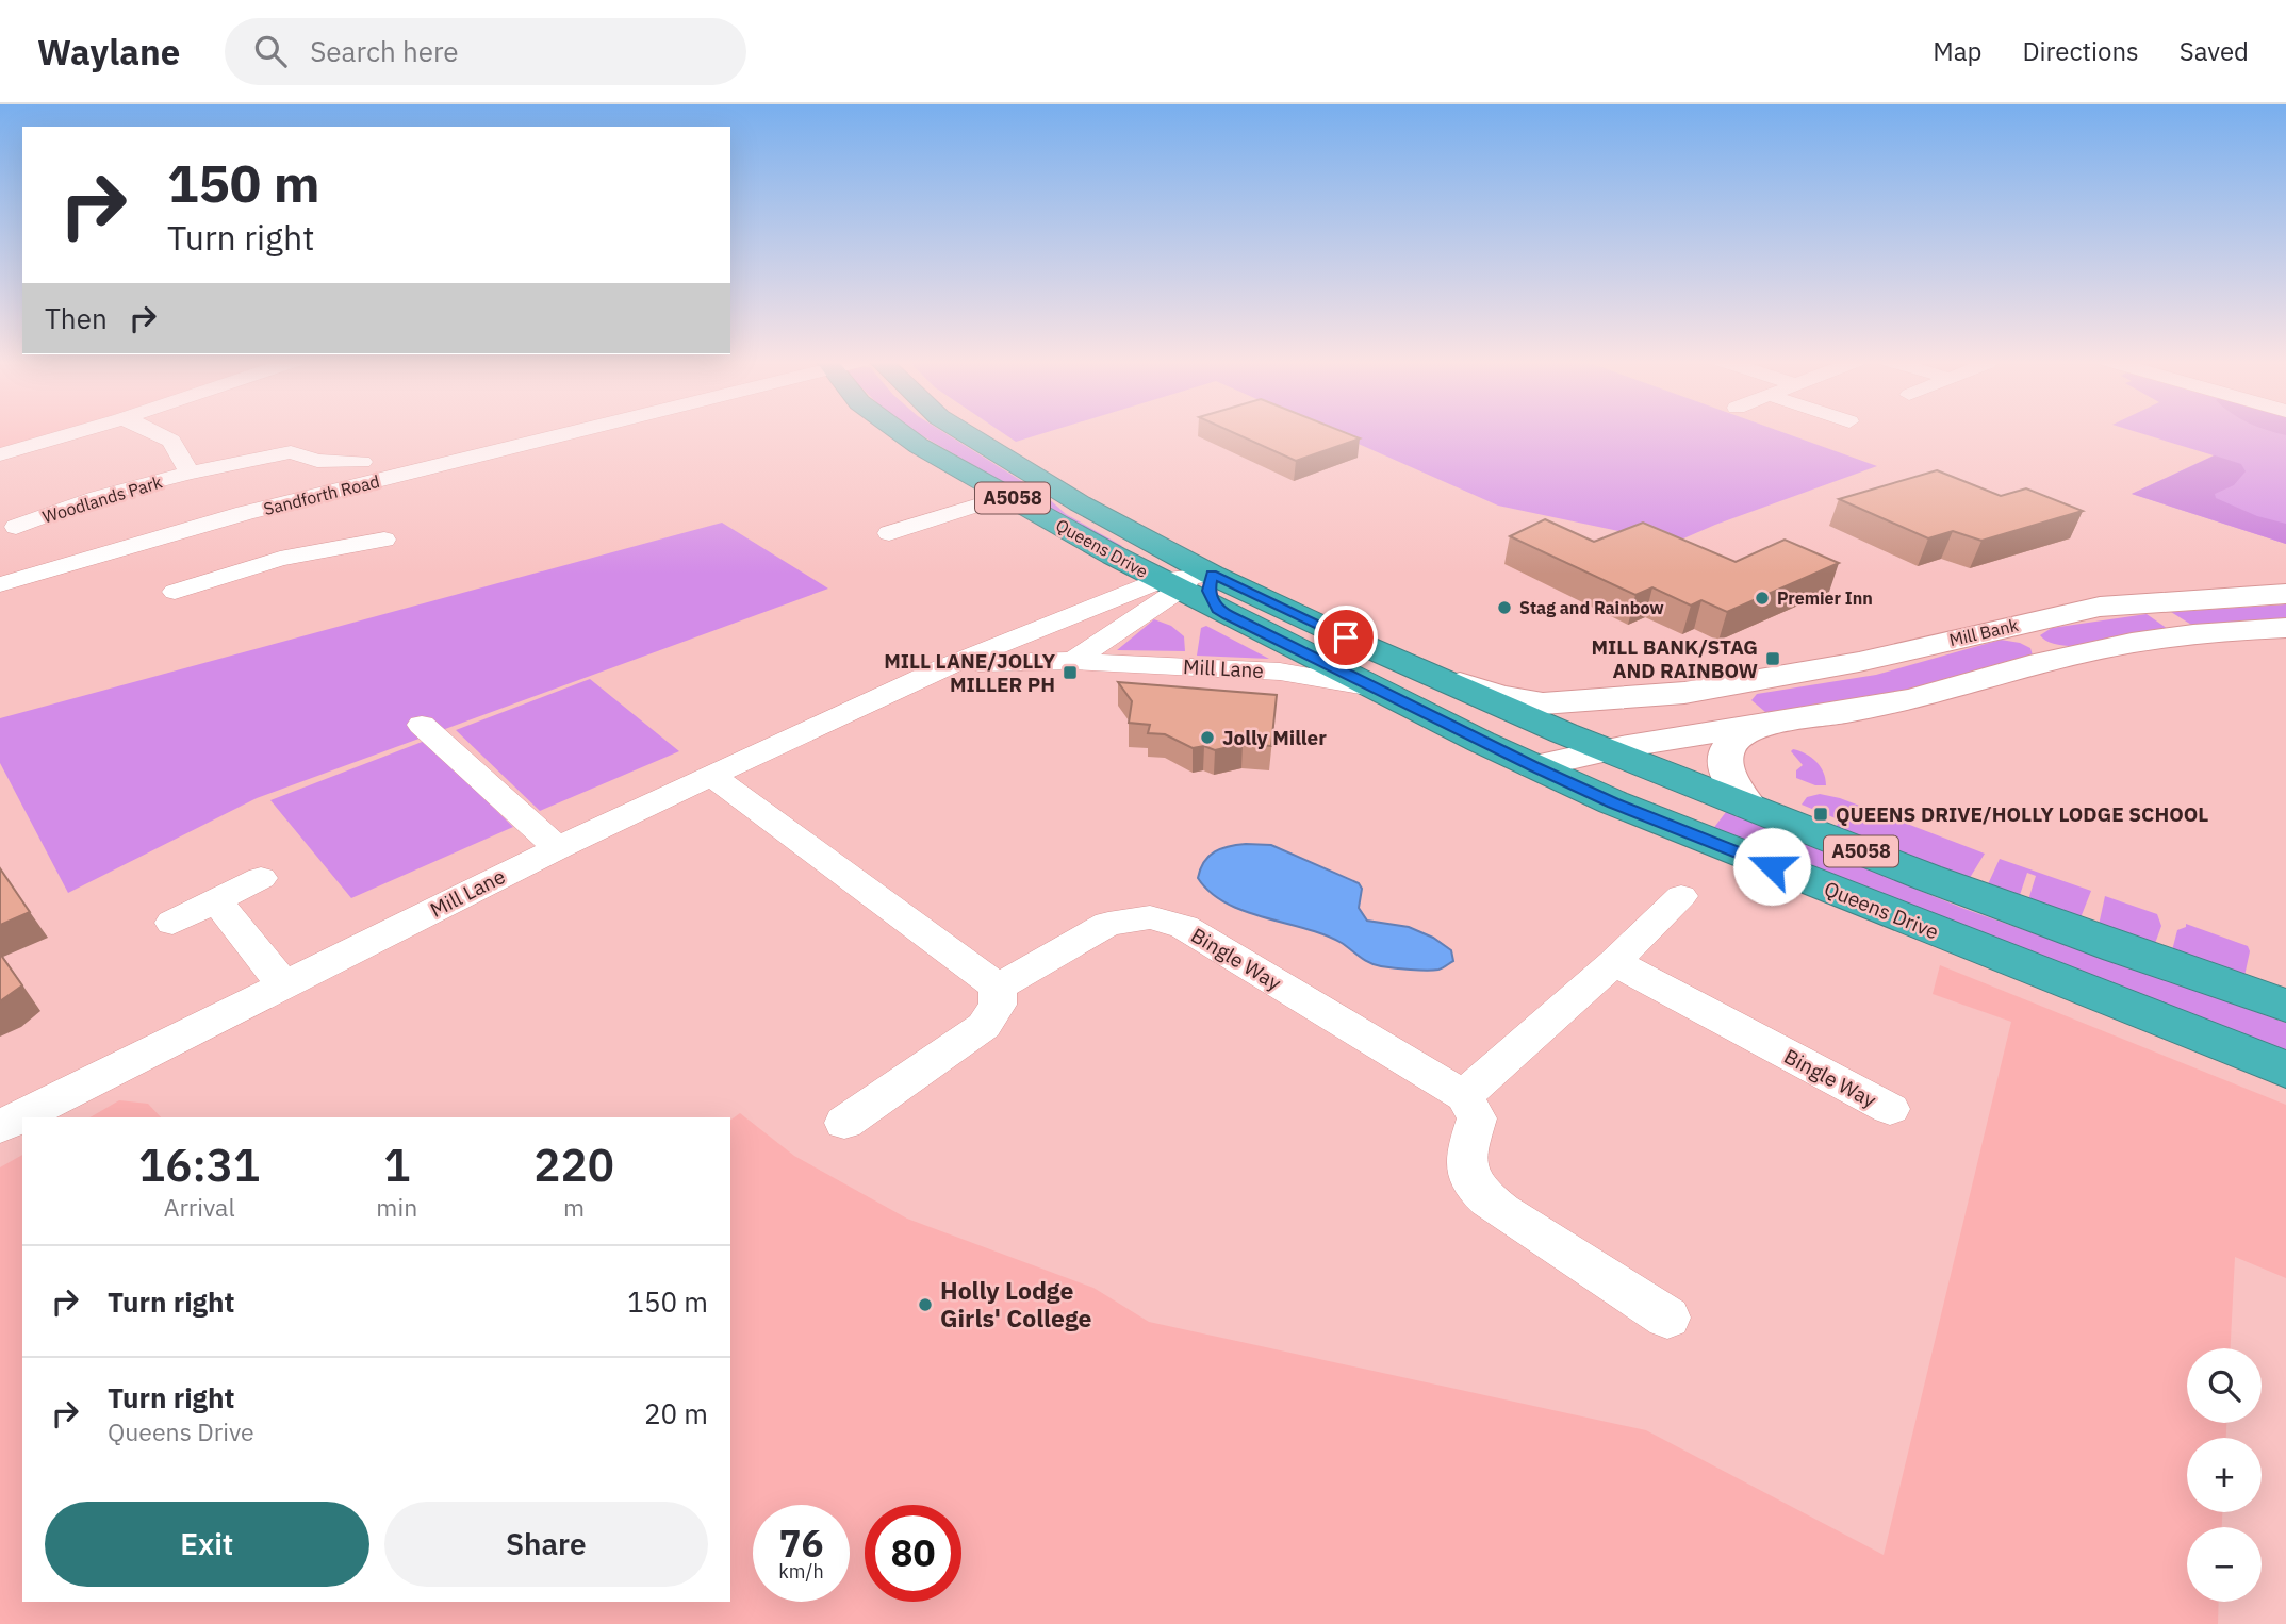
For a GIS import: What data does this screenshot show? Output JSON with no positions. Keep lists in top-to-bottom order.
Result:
{
  "streets": {
    "highway": ["A5058", "Queens Drive"],
    "street": [
      "Sandforth Road",
      "Woodlands Park",
      "Mill Bank",
      "Mill Lane",
      "Bingle Way"
    ]
  },
  "crossings": [
    ["Queens Drive", "Mill Bank"],
    ["Queens Drive", "Mill Lane"]
  ],
  "places": {
    "other": [
      "Premier Inn",
      "Stag and Rainbow",
      "Jolly Miller",
      "Holly Lodge Girls' College"
    ],
    "transit": ["MILL BANK/STAG AND RAINBOW", "MILL LANE/JOLLY MILLER PH", "QUEENS DRIVE/HOLLY LODGE SCHOOL"]
  },
  "page": {
    "header": "Waylane",
    "search": "Search here",
    "nav": ["Map", "Directions", "Saved"],
    "turn": ["150 m", "Turn right"],
    "then": "Then",
    "eta": [
      "16:31",
      "Arrival",
      "1",
      "min",
      "220",
      "m"
    ],
    "list": [
      {
        "name": "Turn right",
        "value": "150 m"
      },
      {
        "name": "Turn right",
        "note": "Queens Drive",
        "value": "20 m"
      }
    ],
    "map_buttons": ["+", "−"],
    "buttons": ["Exit", "Share"],
    "speed": "76 km/h",
    "limit": "80"
  }
}
